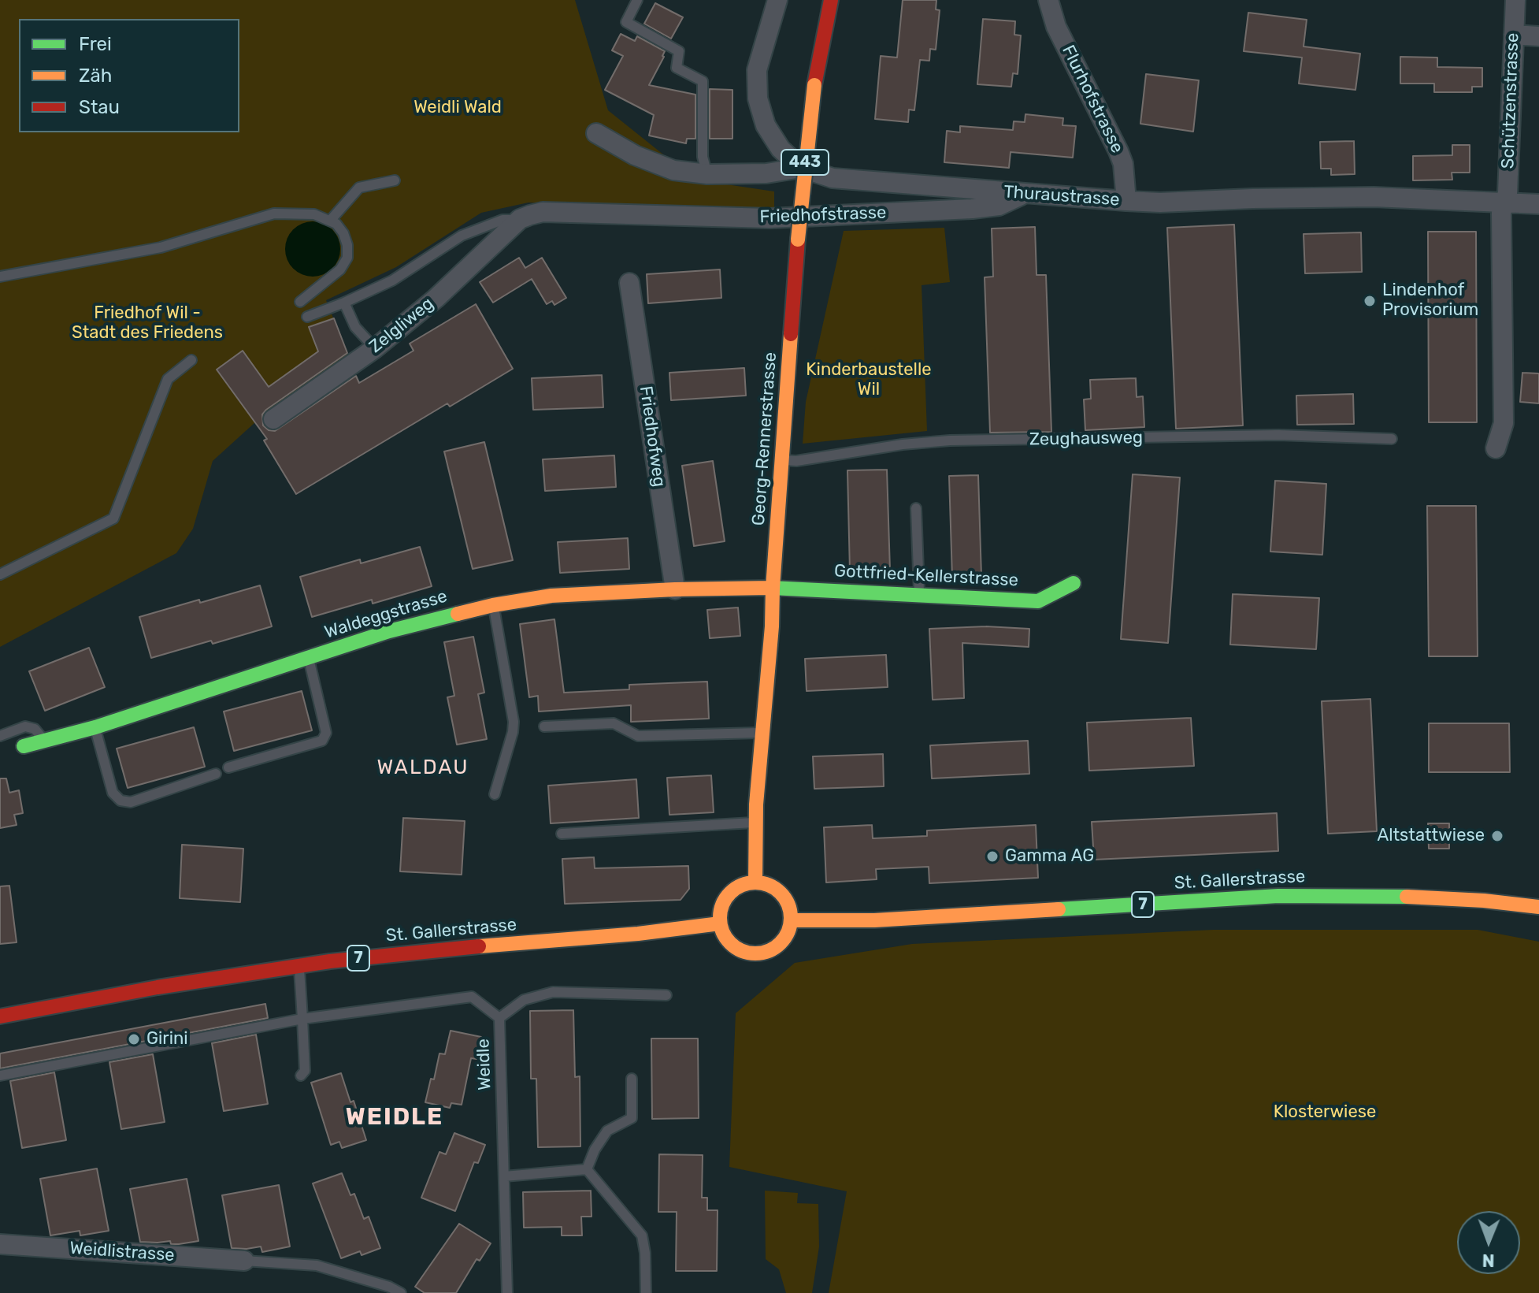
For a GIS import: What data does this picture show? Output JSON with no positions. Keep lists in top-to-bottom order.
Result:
{
  "streets": {
    "main road": [
      "443",
      "Georg-Rennerstrasse",
      "Gottfried-Kellerstrasse",
      "Waldeggstrasse",
      "St. Gallerstrasse",
      "7"
    ],
    "street": [
      "Flurhofstrasse",
      "Schützenstrasse",
      "Thuraustrasse",
      "Friedhofstrasse",
      "Zelgliweg",
      "Friedhofweg",
      "Weidlistrasse"
    ],
    "lane": ["Zeughausweg", "Weidle"]
  },
  "crossings": [
    ["Flurhofstrasse", "Thuraustrasse"],
    ["Schützenstrasse", "Thuraustrasse"],
    ["Thuraustrasse", "Friedhofstrasse"],
    ["Friedhofstrasse", "Zelgliweg"],
    ["Friedhofweg", "Waldeggstrasse"],
    ["Georg-Rennerstrasse", "Zeughausweg"],
    ["Georg-Rennerstrasse", "Gottfried-Kellerstrasse"],
    ["Georg-Rennerstrasse", "Waldeggstrasse"],
    ["Georg-Rennerstrasse", "St. Gallerstrasse"],
    ["Gottfried-Kellerstrasse", "Waldeggstrasse"]
  ],
  "districts": ["WALDAU", "WEIDLE"],
  "parks": [
    "Weidli Wald",
    "Friedhof Wil - Stadt des Friedens",
    "Kinderbaustelle Wil",
    "Klosterwiese"
  ],
  "places": [
    "Lindenhof Provisorium",
    "Altstattwiese",
    "Gamma AG",
    "Girini"
  ],
  "legend": ["Frei", "Zäh", "Stau"],
  "north": "bottom"
}
